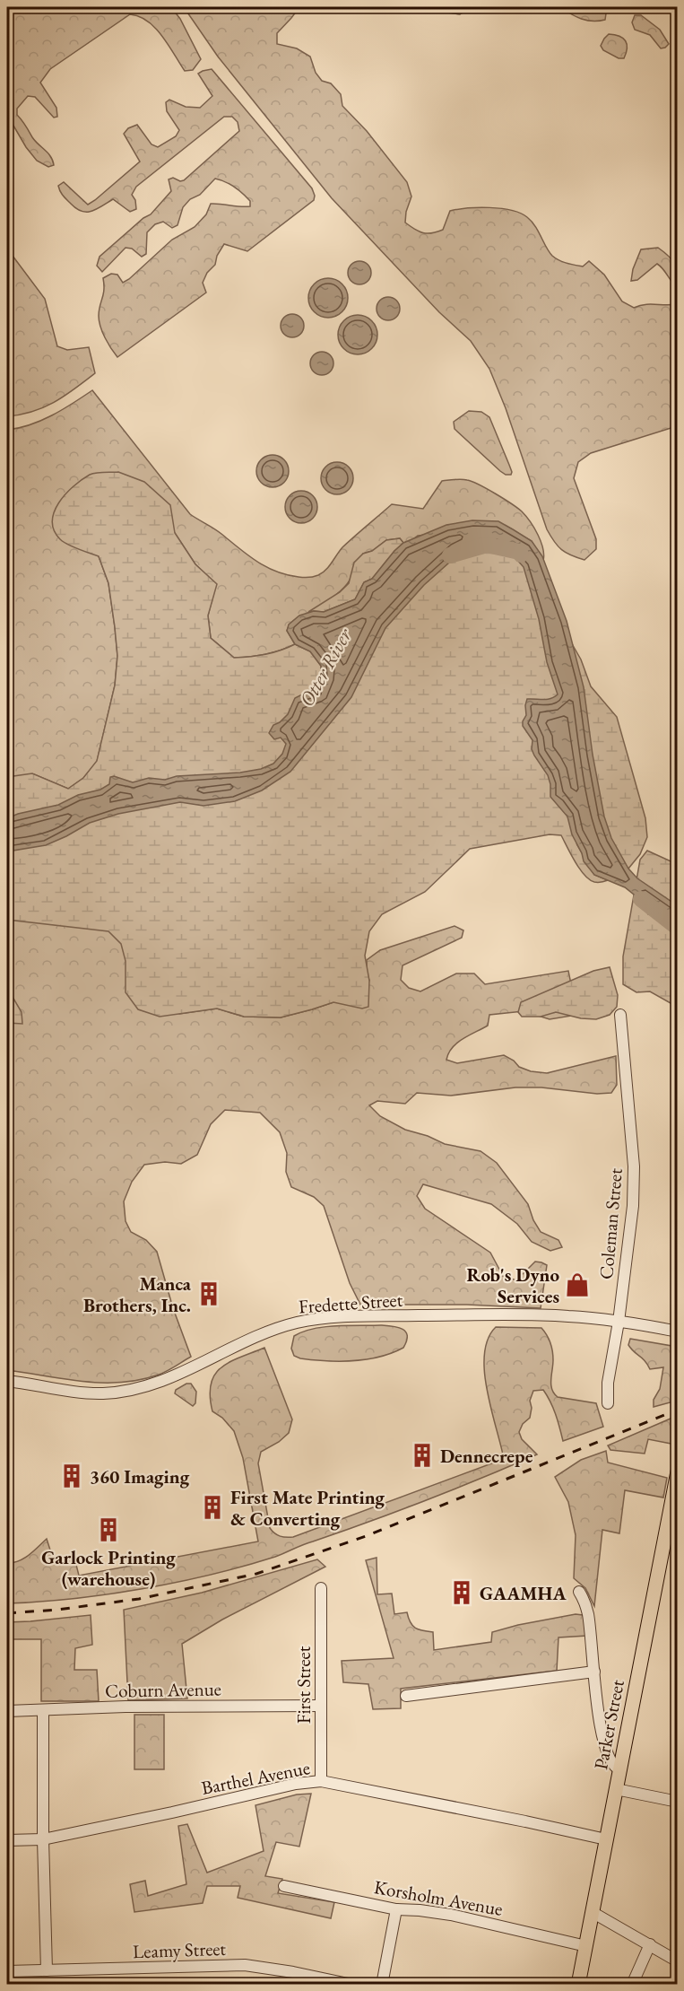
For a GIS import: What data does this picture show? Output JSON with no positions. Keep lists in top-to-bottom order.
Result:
{
  "streets": {
    "main road": ["Parker Street"],
    "street": [
      "Coleman Street",
      "Fredette Street",
      "First Street",
      "Coburn Avenue",
      "Barthel Avenue",
      "Korsholm Avenue",
      "Leamy Street"
    ]
  },
  "crossings": [
    ["Coleman Street", "Fredette Street"],
    ["First Street", "Coburn Avenue"],
    ["First Street", "Barthel Avenue"],
    ["Parker Street", "Barthel Avenue"],
    ["Parker Street", "Korsholm Avenue"]
  ],
  "water": ["Otter River"],
  "places": {
    "shop": ["Rob's Dyno Services"],
    "building": [
      "Manca Brothers, Inc.",
      "Dennecrepe",
      "360 Imaging",
      "First Mate Printing & Converting",
      "Garlock Printing (warehouse)",
      "GAAMHA"
    ]
  }
}
